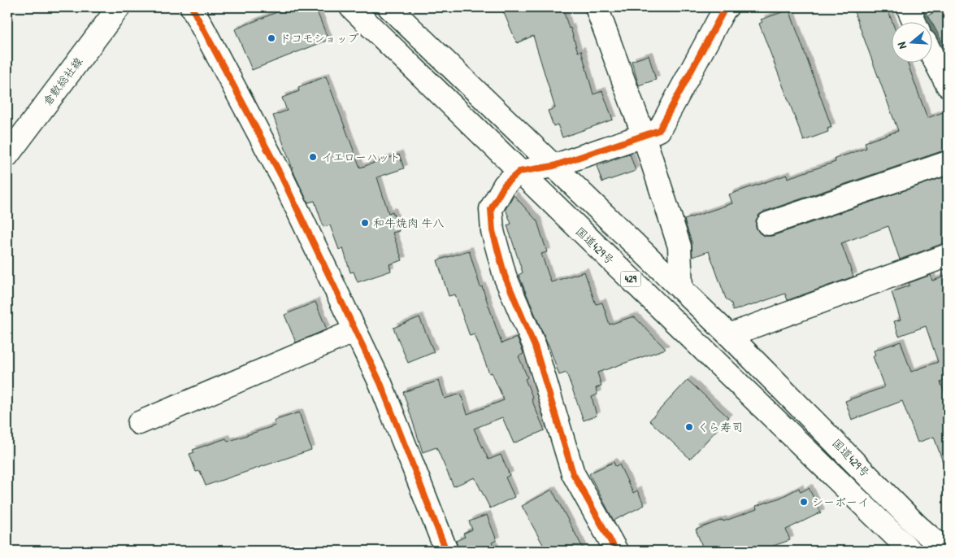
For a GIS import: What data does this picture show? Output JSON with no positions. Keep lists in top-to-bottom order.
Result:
{
  "streets": {
    "main road": ["倉敷総社線", "国道429号", "429"]
  },
  "places": [
    "ドコモショップ",
    "イエローハット",
    "和牛焼肉 牛八",
    "くら寿司",
    "シーボーイ"
  ],
  "north": "left"
}
